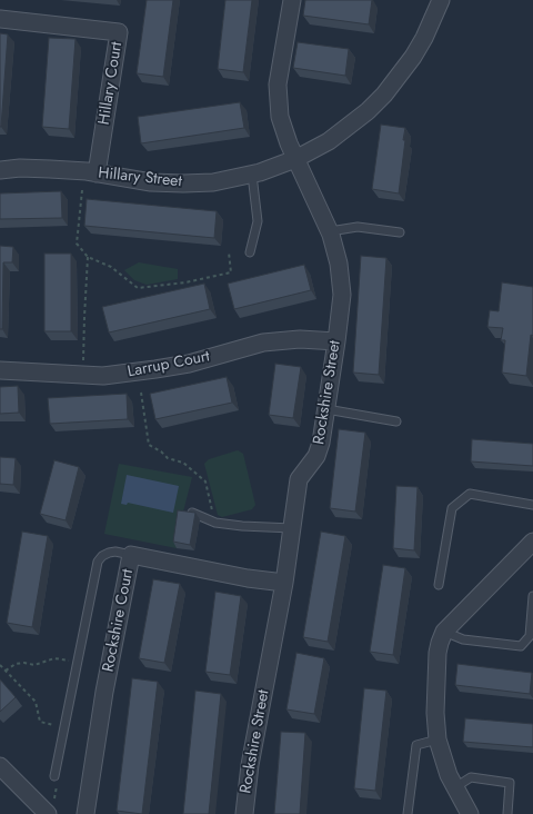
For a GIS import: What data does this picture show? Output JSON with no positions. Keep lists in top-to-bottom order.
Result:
{
  "streets": {
    "street": [
      "Hillary Court",
      "Hillary Street",
      "Larrup Court",
      "Rockshire Street",
      "Rockshire Court"
    ]
  },
  "crossings": [
    ["Hillary Court", "Hillary Street"],
    ["Hillary Street", "Rockshire Street"],
    ["Larrup Court", "Rockshire Street"],
    ["Rockshire Street", "Rockshire Court"]
  ]
}
